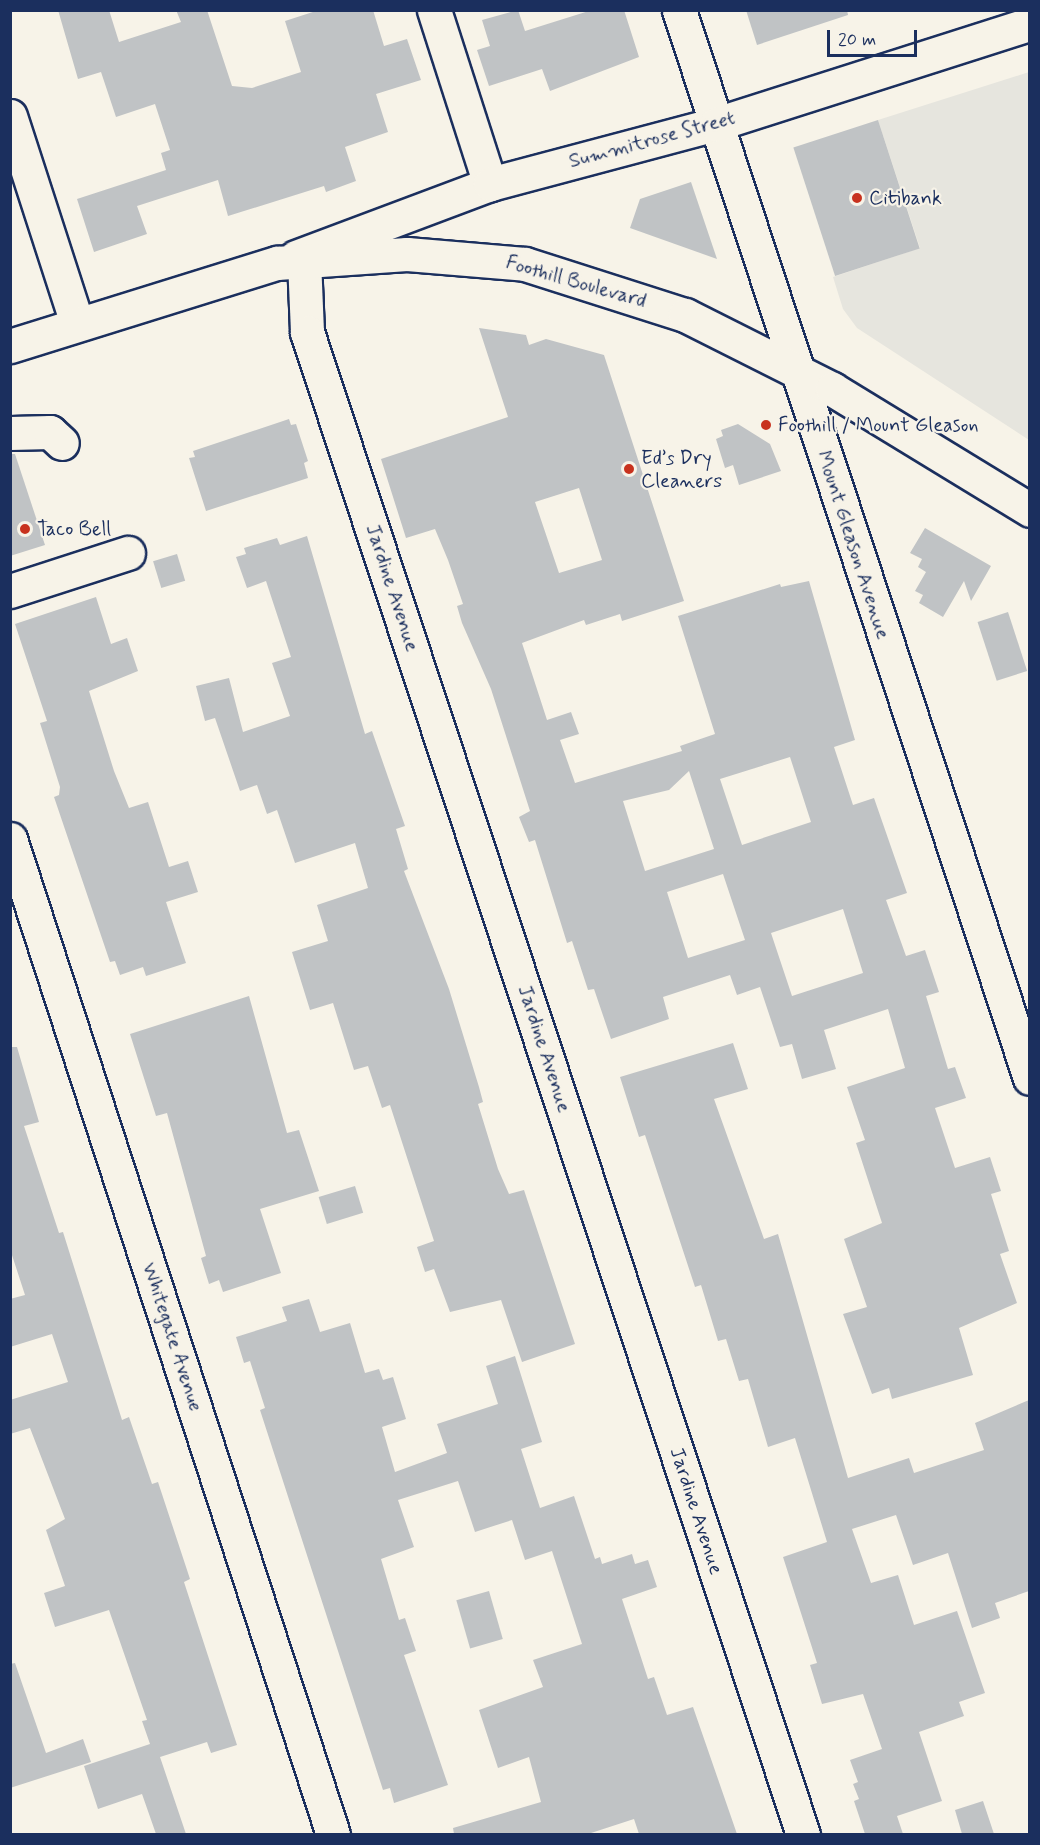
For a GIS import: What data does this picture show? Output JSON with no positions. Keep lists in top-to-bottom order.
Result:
{
  "streets": {
    "street": [
      "Summitrose Street",
      "Foothill Boulevard",
      "Mount Gleason Avenue",
      "Jardine Avenue",
      "Whitegate Avenue"
    ]
  },
  "crossings": [
    ["Summitrose Street", "Foothill Boulevard"],
    ["Summitrose Street", "Mount Gleason Avenue"],
    ["Summitrose Street", "Jardine Avenue"],
    ["Foothill Boulevard", "Mount Gleason Avenue"],
    ["Foothill Boulevard", "Jardine Avenue"]
  ],
  "places": [
    "Citibank",
    "Foothill / Mount Gleason",
    "Ed’s Dry Cleaners",
    "Taco Bell"
  ],
  "scale_bar": "20 m"
}
